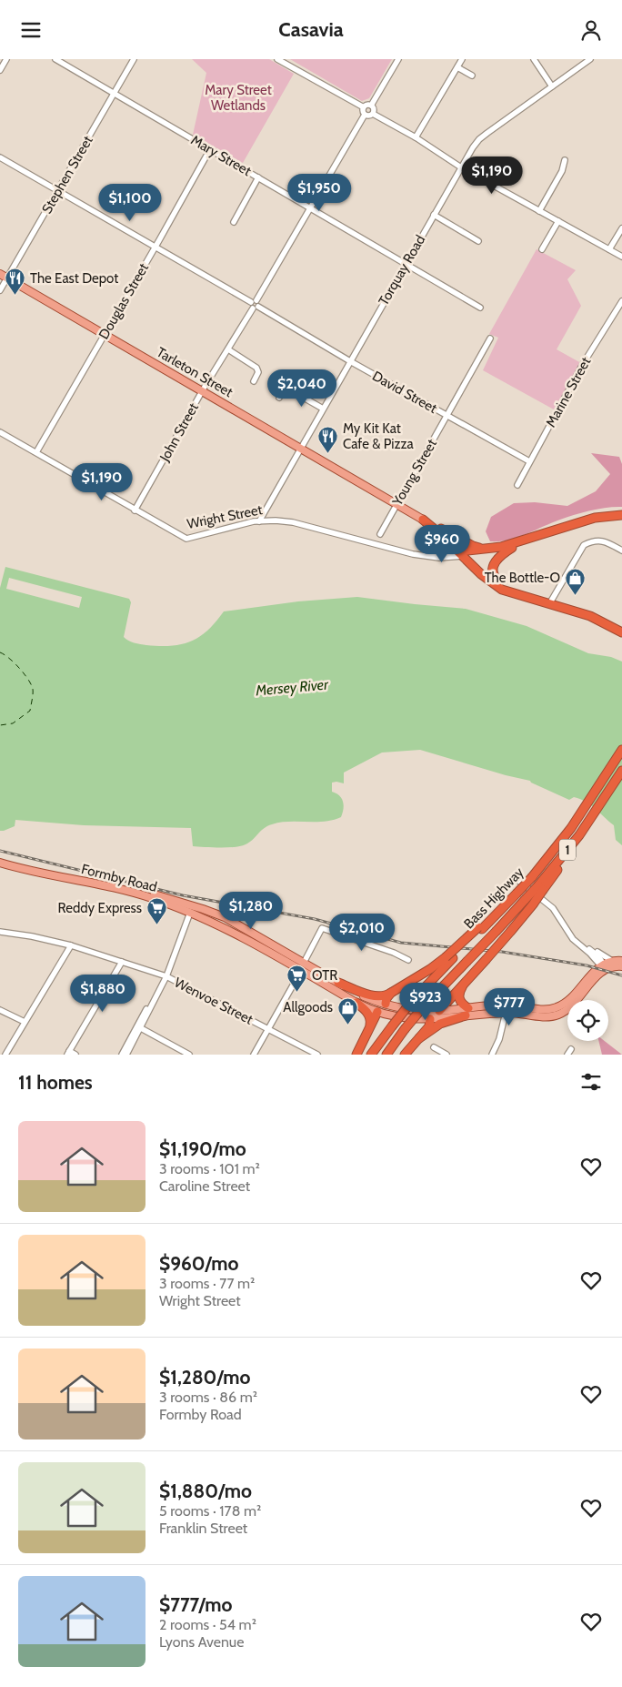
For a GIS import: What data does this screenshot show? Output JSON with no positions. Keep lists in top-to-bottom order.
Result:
{
  "streets": {
    "highway": ["Tarleton Street", "1", "Bass Highway"],
    "main road": ["Formby Road"],
    "street": [
      "Mary Street",
      "Stephen Street",
      "Torquay Road",
      "Douglas Street",
      "David Street",
      "Marine Street",
      "John Street",
      "Young Street",
      "Wright Street",
      "Wenvoe Street"
    ]
  },
  "crossings": [
    ["Mary Street", "Stephen Street"],
    ["Mary Street", "Torquay Road"],
    ["Mary Street", "Douglas Street"],
    ["Stephen Street", "Tarleton Street"],
    ["Torquay Road", "Tarleton Street"],
    ["Torquay Road", "David Street"],
    ["Torquay Road", "Wright Street"],
    ["Douglas Street", "Tarleton Street"],
    ["Douglas Street", "Wright Street"],
    ["Tarleton Street", "John Street"],
    ["Tarleton Street", "Young Street"],
    ["Tarleton Street", "Wright Street"],
    ["David Street", "Marine Street"],
    ["David Street", "John Street"],
    ["David Street", "Young Street"],
    ["John Street", "Wright Street"]
  ],
  "water": ["Mersey River"],
  "parks": ["Mary Street Wetlands"],
  "places": {
    "restaurant": ["The East Depot", "My Kit Kat Cafe & Pizza"],
    "shop": ["The Bottle-O", "Allgoods"],
    "supermarket": ["Reddy Express", "OTR"]
  },
  "page": {
    "header": "Casavia",
    "price": [
      "$1,190",
      "$1,950",
      "$1,100",
      "$2,040",
      "$1,190",
      "$960",
      "$1,280",
      "$2,010",
      "$1,880",
      "$923",
      "$777"
    ],
    "heading": "11 homes",
    "list": [
      {
        "name": "$1,190/mo",
        "note": "3 rooms · 101 m² · Caroline Street"
      },
      {
        "name": "$960/mo",
        "note": "3 rooms · 77 m² · Wright Street"
      },
      {
        "name": "$1,280/mo",
        "note": "3 rooms · 86 m² · Formby Road"
      },
      {
        "name": "$1,880/mo",
        "note": "5 rooms · 178 m² · Franklin Street"
      },
      {
        "name": "$777/mo",
        "note": "2 rooms · 54 m² · Lyons Avenue"
      }
    ]
  }
}
